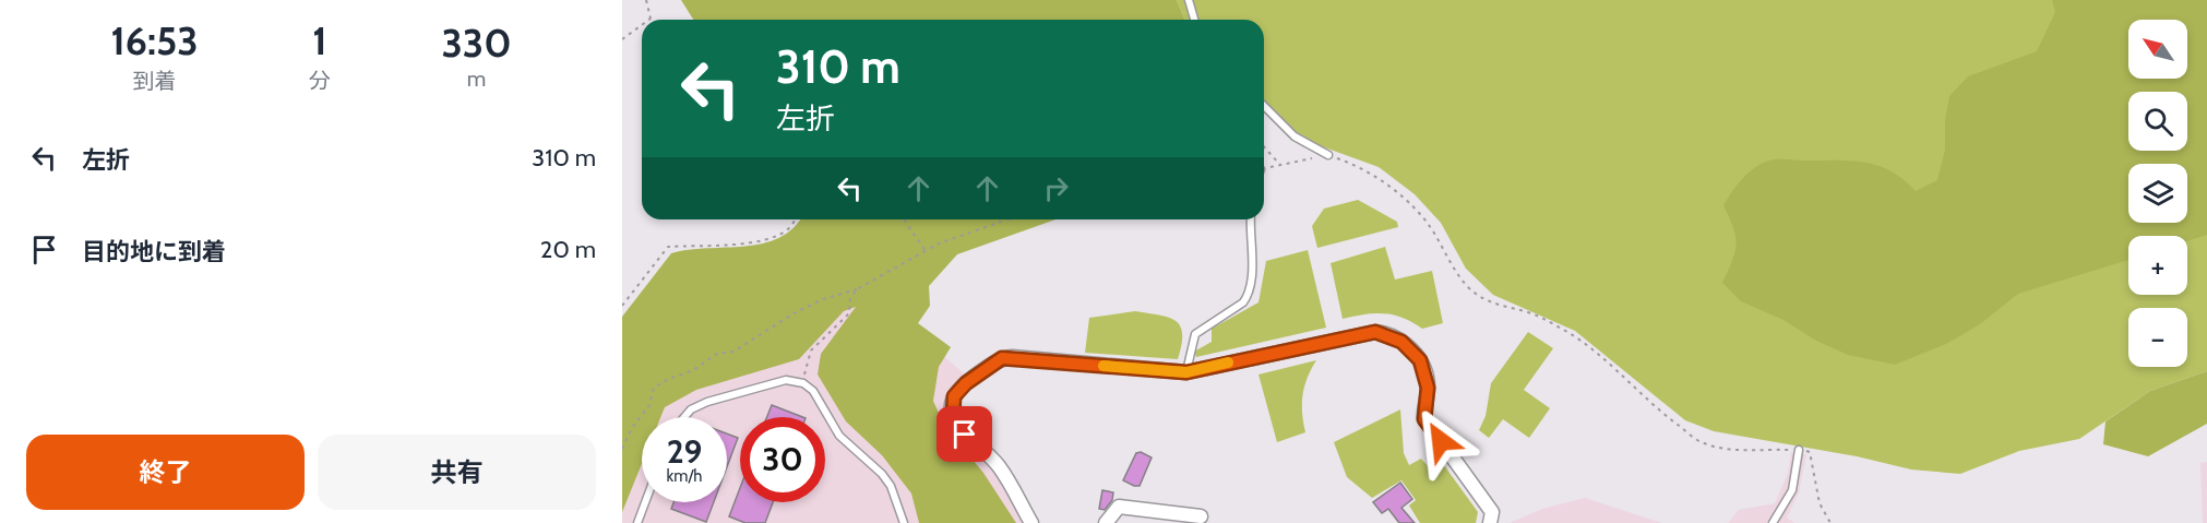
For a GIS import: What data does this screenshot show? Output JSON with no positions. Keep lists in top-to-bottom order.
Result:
{
  "north": "top left",
  "page": {
    "eta": [
      "16:53",
      "到着",
      "1",
      "分",
      "330",
      "m"
    ],
    "map_buttons": ["+", "−"],
    "turn": ["310 m", "左折"],
    "list": [
      {
        "name": "左折",
        "value": "310 m"
      },
      {
        "name": "目的地に到着",
        "value": "20 m"
      }
    ],
    "speed": "29 km/h",
    "limit": "30",
    "buttons": ["終了", "共有"]
  }
}
